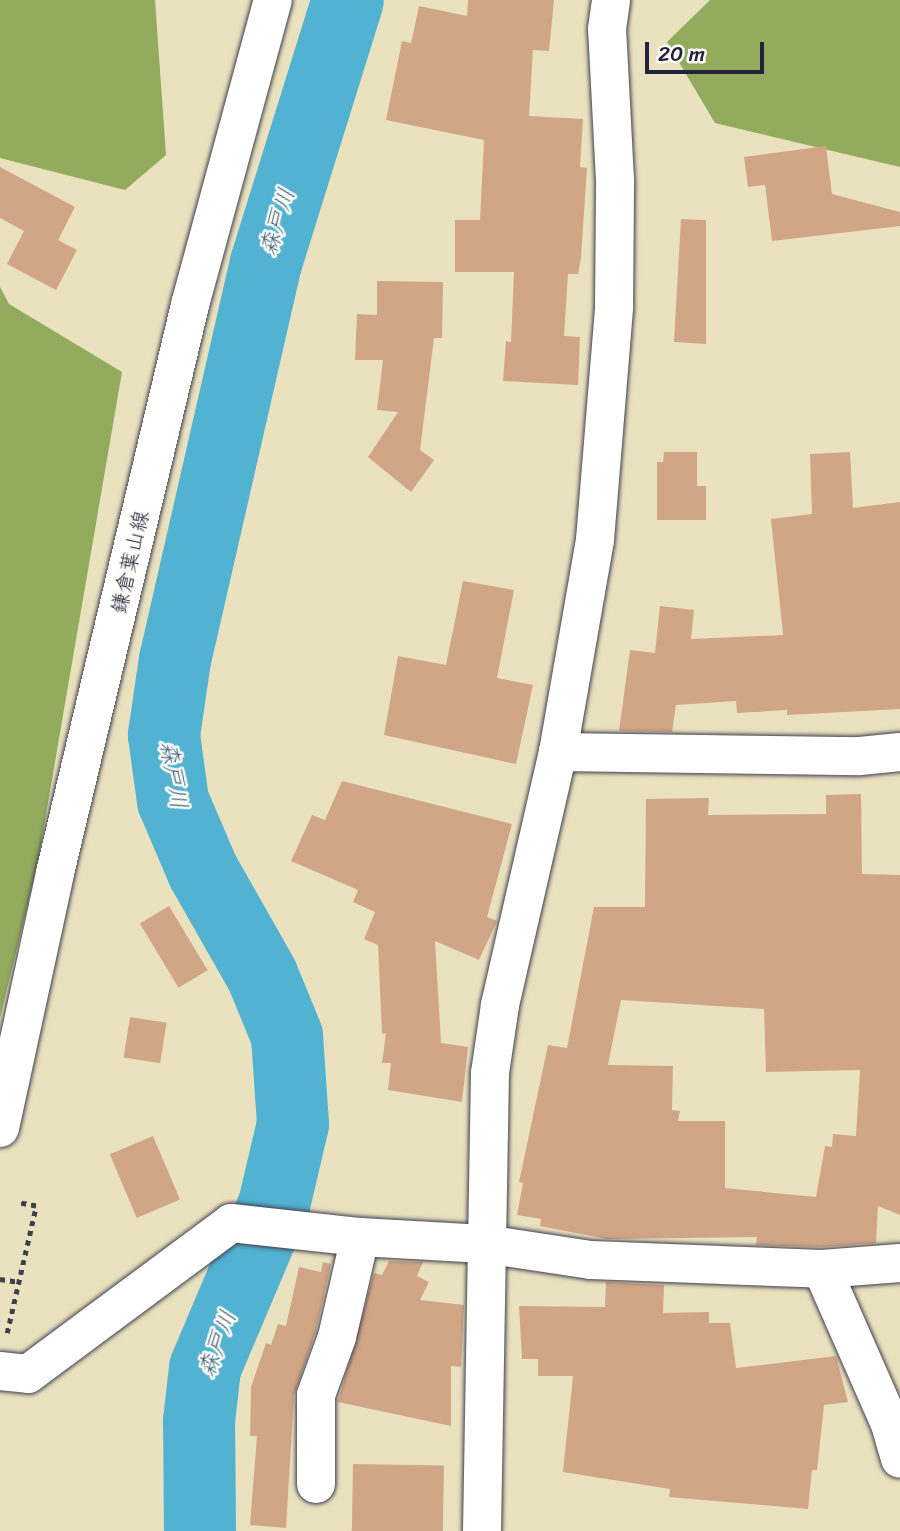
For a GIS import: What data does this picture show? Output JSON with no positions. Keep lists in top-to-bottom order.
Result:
{
  "streets": {
    "street": ["鎌倉葉山線"]
  },
  "water": ["森戸川"],
  "scale_bar": "20 m"
}
